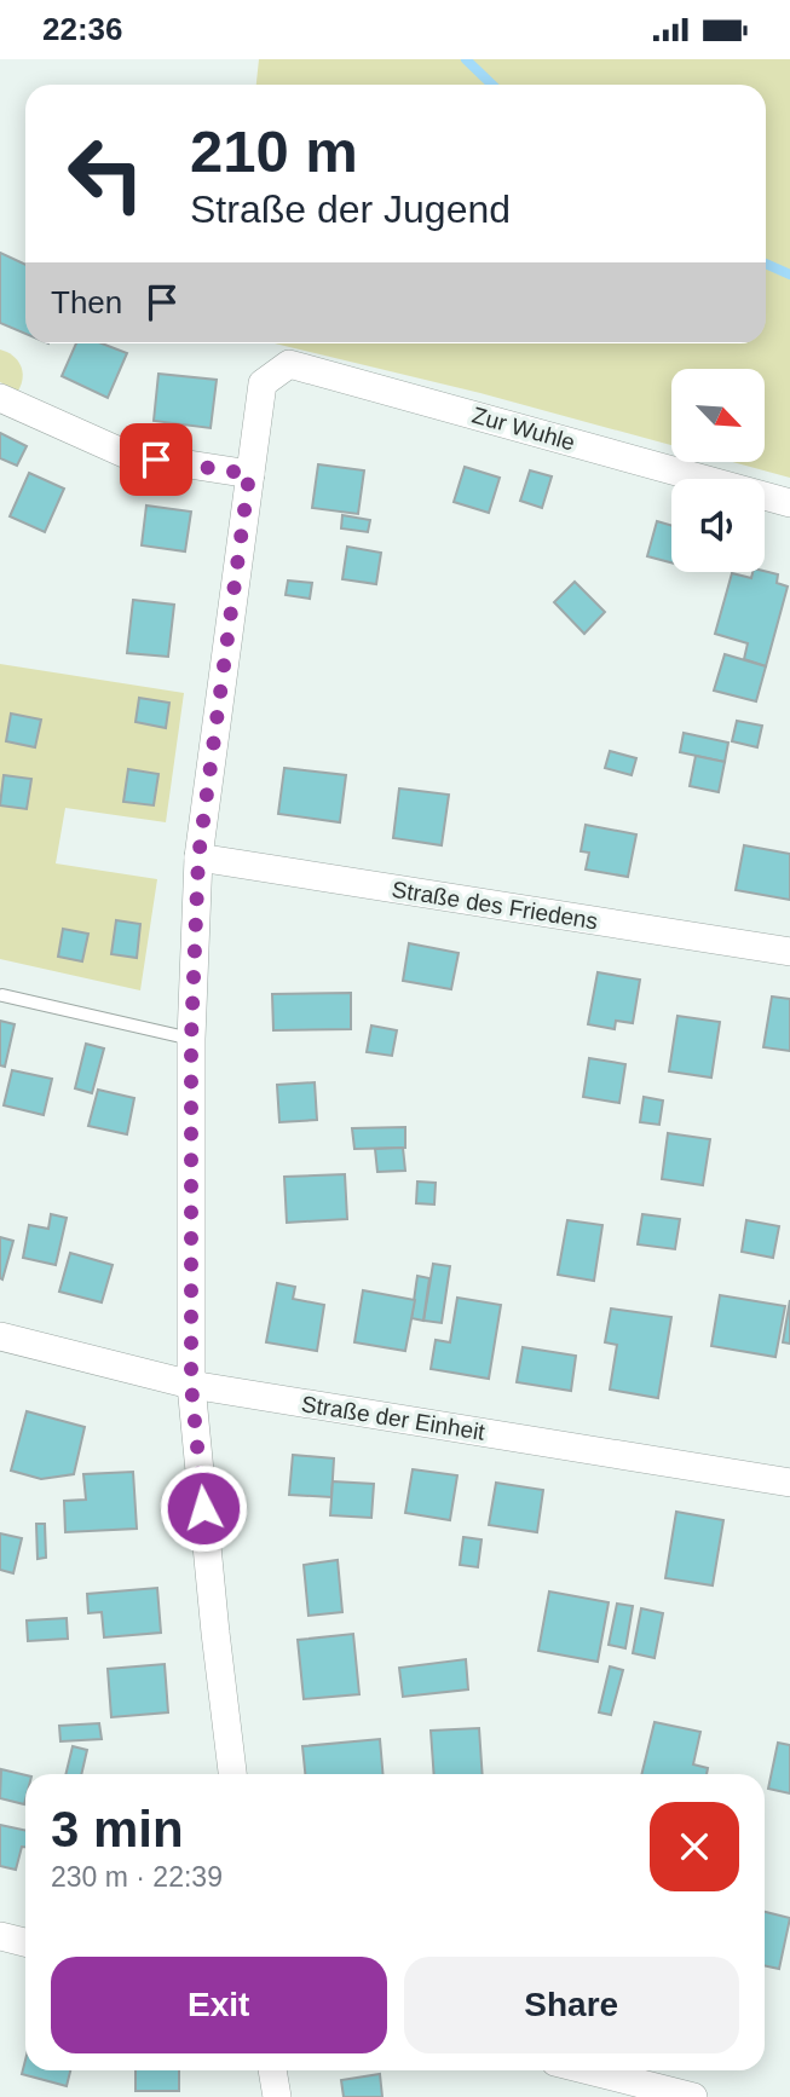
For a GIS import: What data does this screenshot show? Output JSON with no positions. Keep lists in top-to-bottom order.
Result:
{
  "streets": {
    "street": ["Zur Wuhle", "Straße des Friedens", "Straße der Einheit"]
  },
  "north": "bottom right",
  "page": {
    "status": "22:36",
    "turn": ["210 m", "Straße der Jugend"],
    "then": "Then",
    "heading": ["3 min", "230 m · 22:39"],
    "buttons": ["Exit", "Share"]
  }
}
